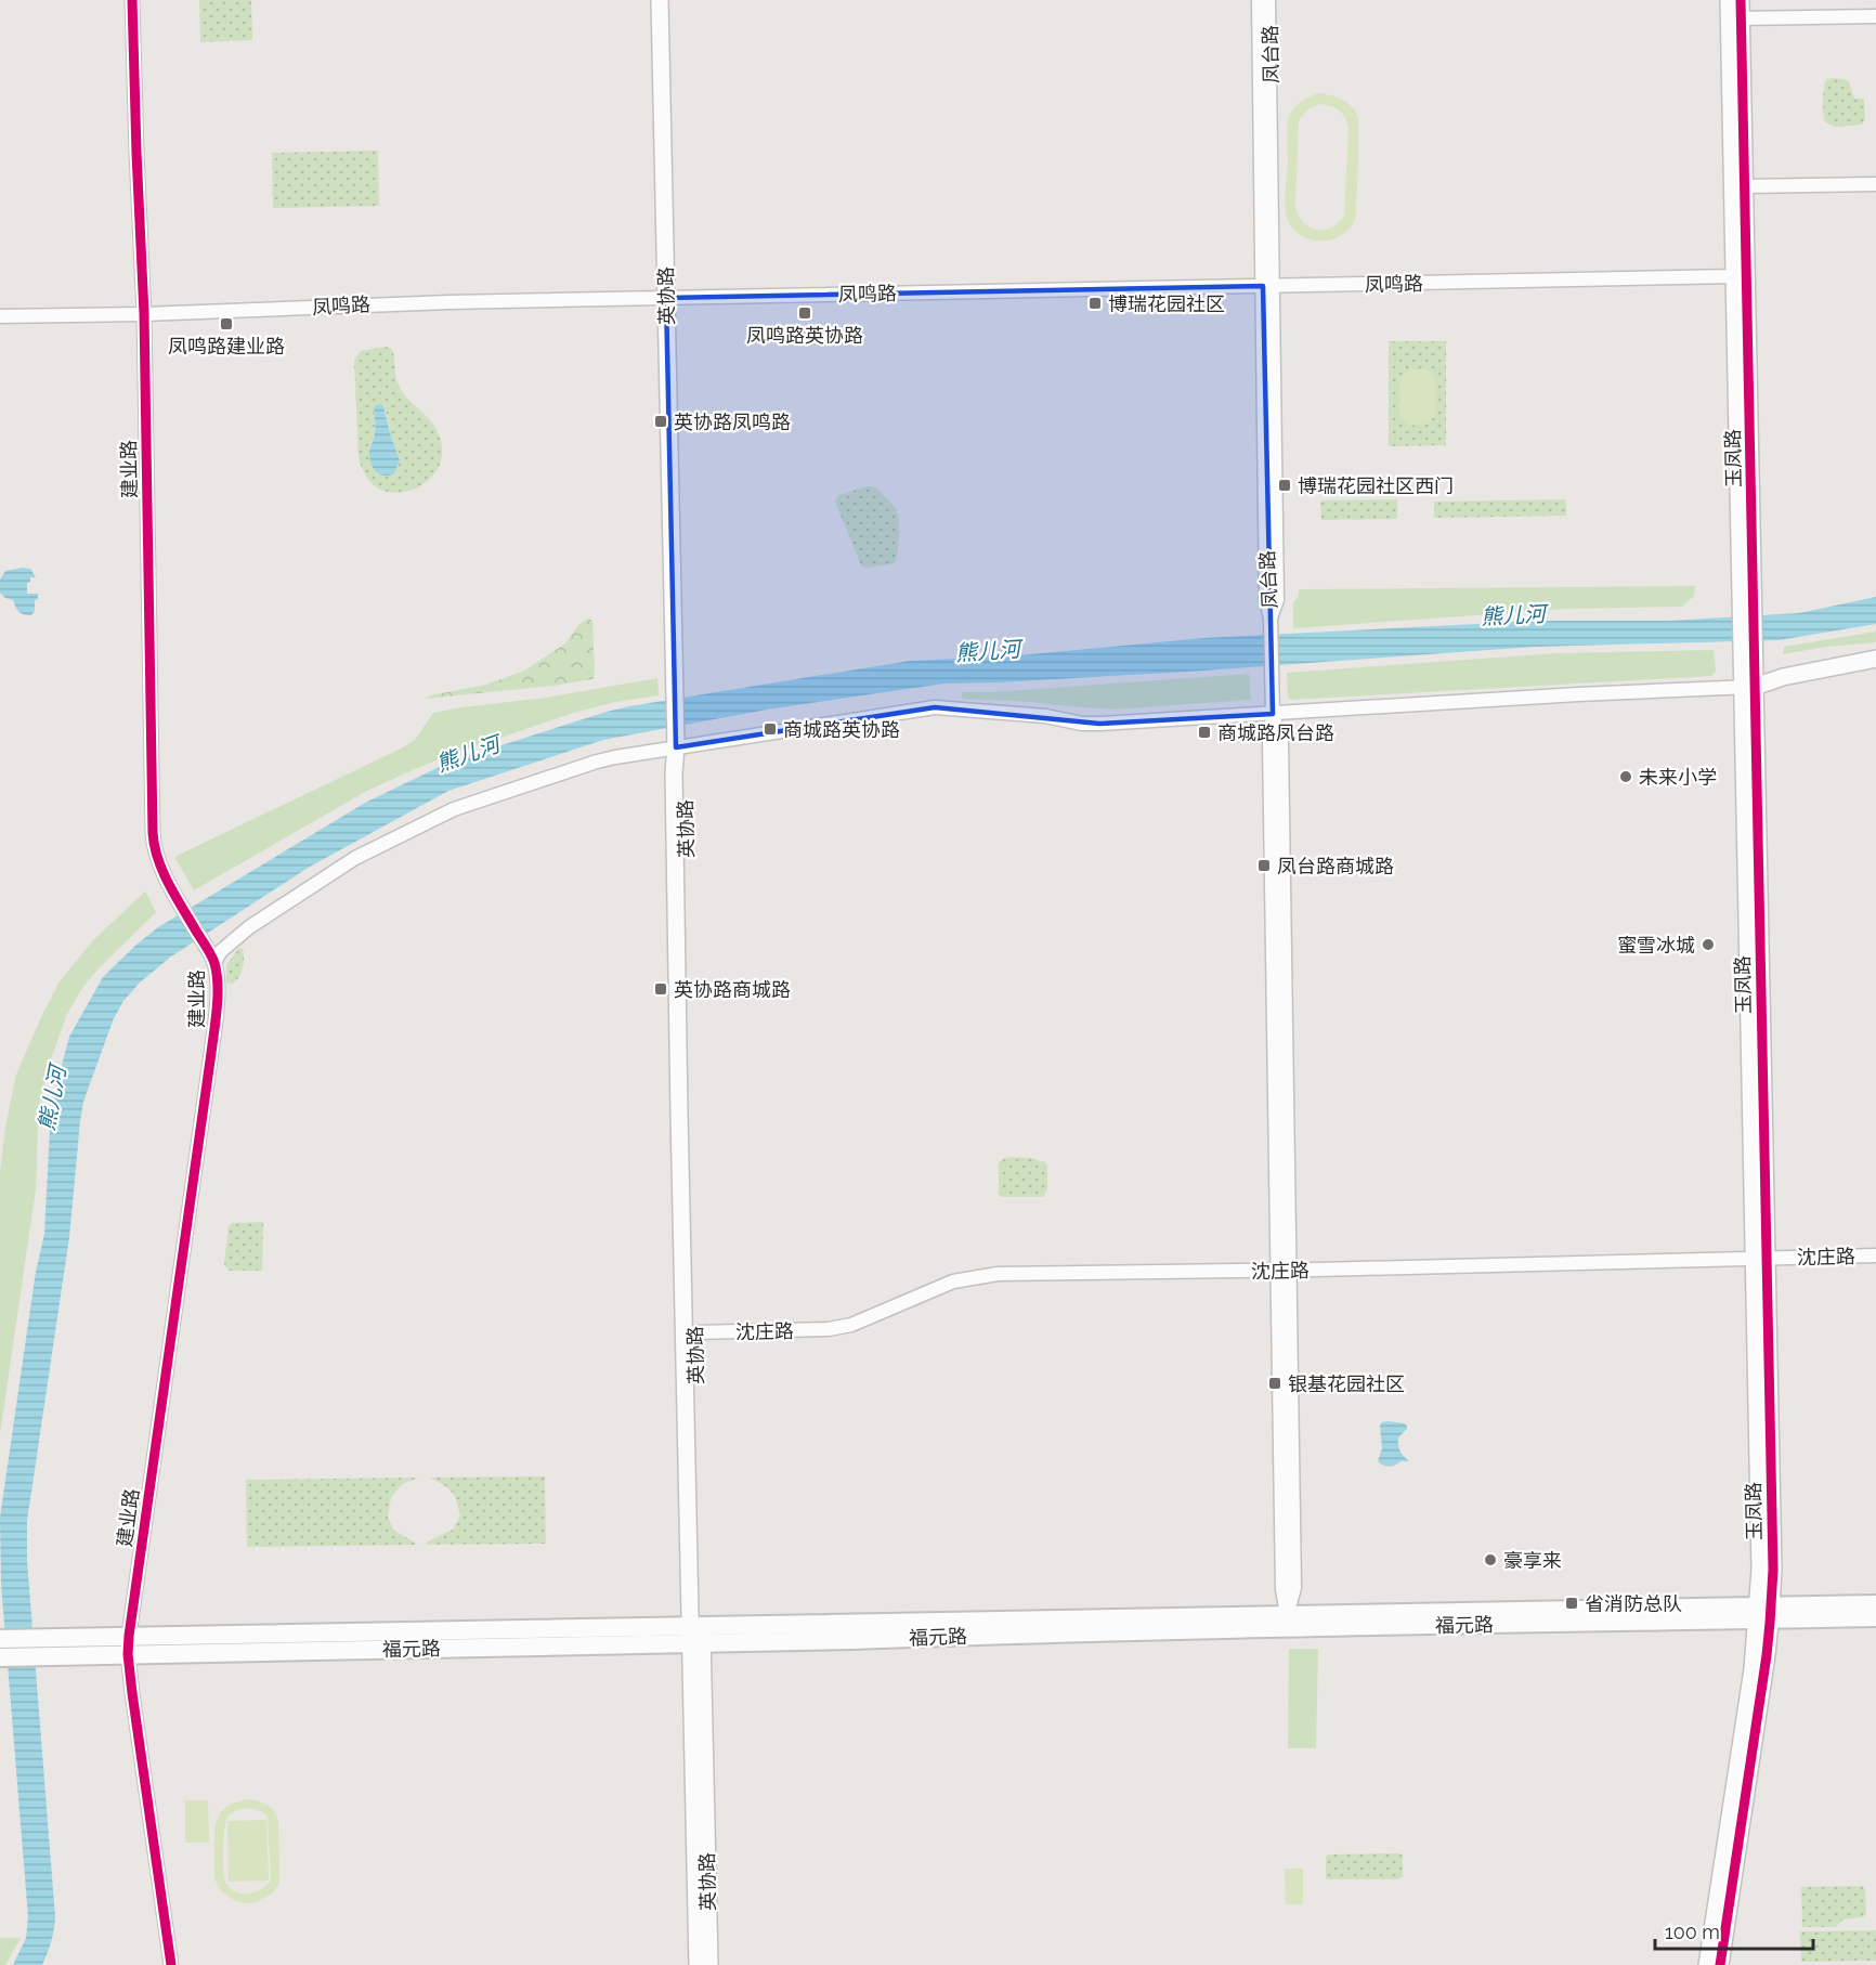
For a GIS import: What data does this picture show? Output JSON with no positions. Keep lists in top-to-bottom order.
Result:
{
  "streets": {
    "main road": ["福元路"],
    "street": [
      "凤台路",
      "凤鸣路",
      "英协路",
      "玉凤路",
      "建业路",
      "沈庄路"
    ]
  },
  "crossings": [
    ["凤台路", "凤鸣路"],
    ["凤台路", "沈庄路"],
    ["凤台路", "福元路"],
    ["凤鸣路", "英协路"],
    ["凤鸣路", "玉凤路"],
    ["凤鸣路", "建业路"],
    ["英协路", "沈庄路"],
    ["英协路", "福元路"],
    ["玉凤路", "沈庄路"],
    ["玉凤路", "福元路"],
    ["建业路", "福元路"]
  ],
  "water": ["熊儿河"],
  "places": {
    "transit": [
      "博瑞花园社区",
      "凤鸣路英协路",
      "凤鸣路建业路",
      "英协路凤鸣路",
      "博瑞花园社区西门",
      "商城路英协路",
      "商城路凤台路",
      "凤台路商城路",
      "英协路商城路",
      "银基花园社区",
      "省消防总队"
    ],
    "other": ["未来小学", "蜜雪冰城", "豪享来"]
  },
  "scale_bar": "100 m"
}
